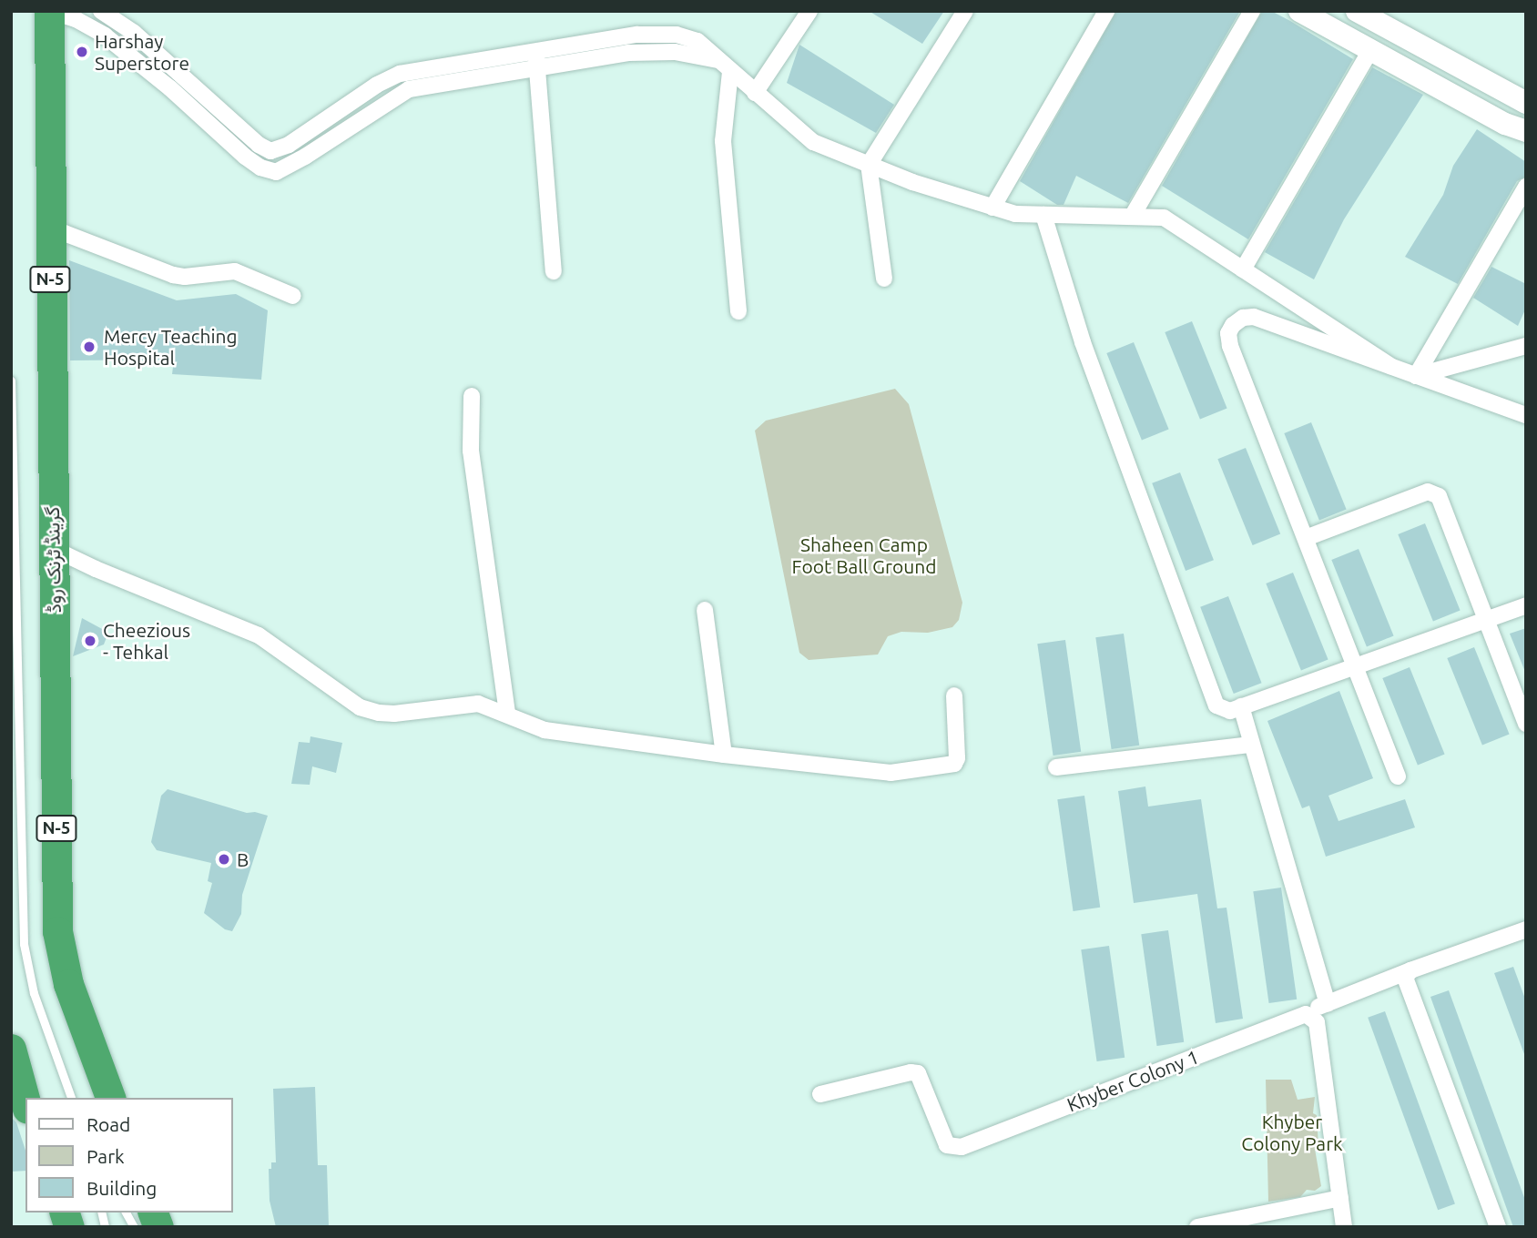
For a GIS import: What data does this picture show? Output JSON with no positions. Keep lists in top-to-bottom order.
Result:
{
  "streets": {
    "highway": ["N-5", "گرینڈ ٹرنک روڈ"],
    "street": ["Khyber Colony 1"]
  },
  "parks": ["Shaheen Camp Foot Ball Ground", "Khyber Colony Park"],
  "places": [
    "Harshay Superstore",
    "Mercy Teaching Hospital",
    "Cheezious - Tehkal",
    "B"
  ],
  "legend": ["Road", "Park", "Building"]
}
